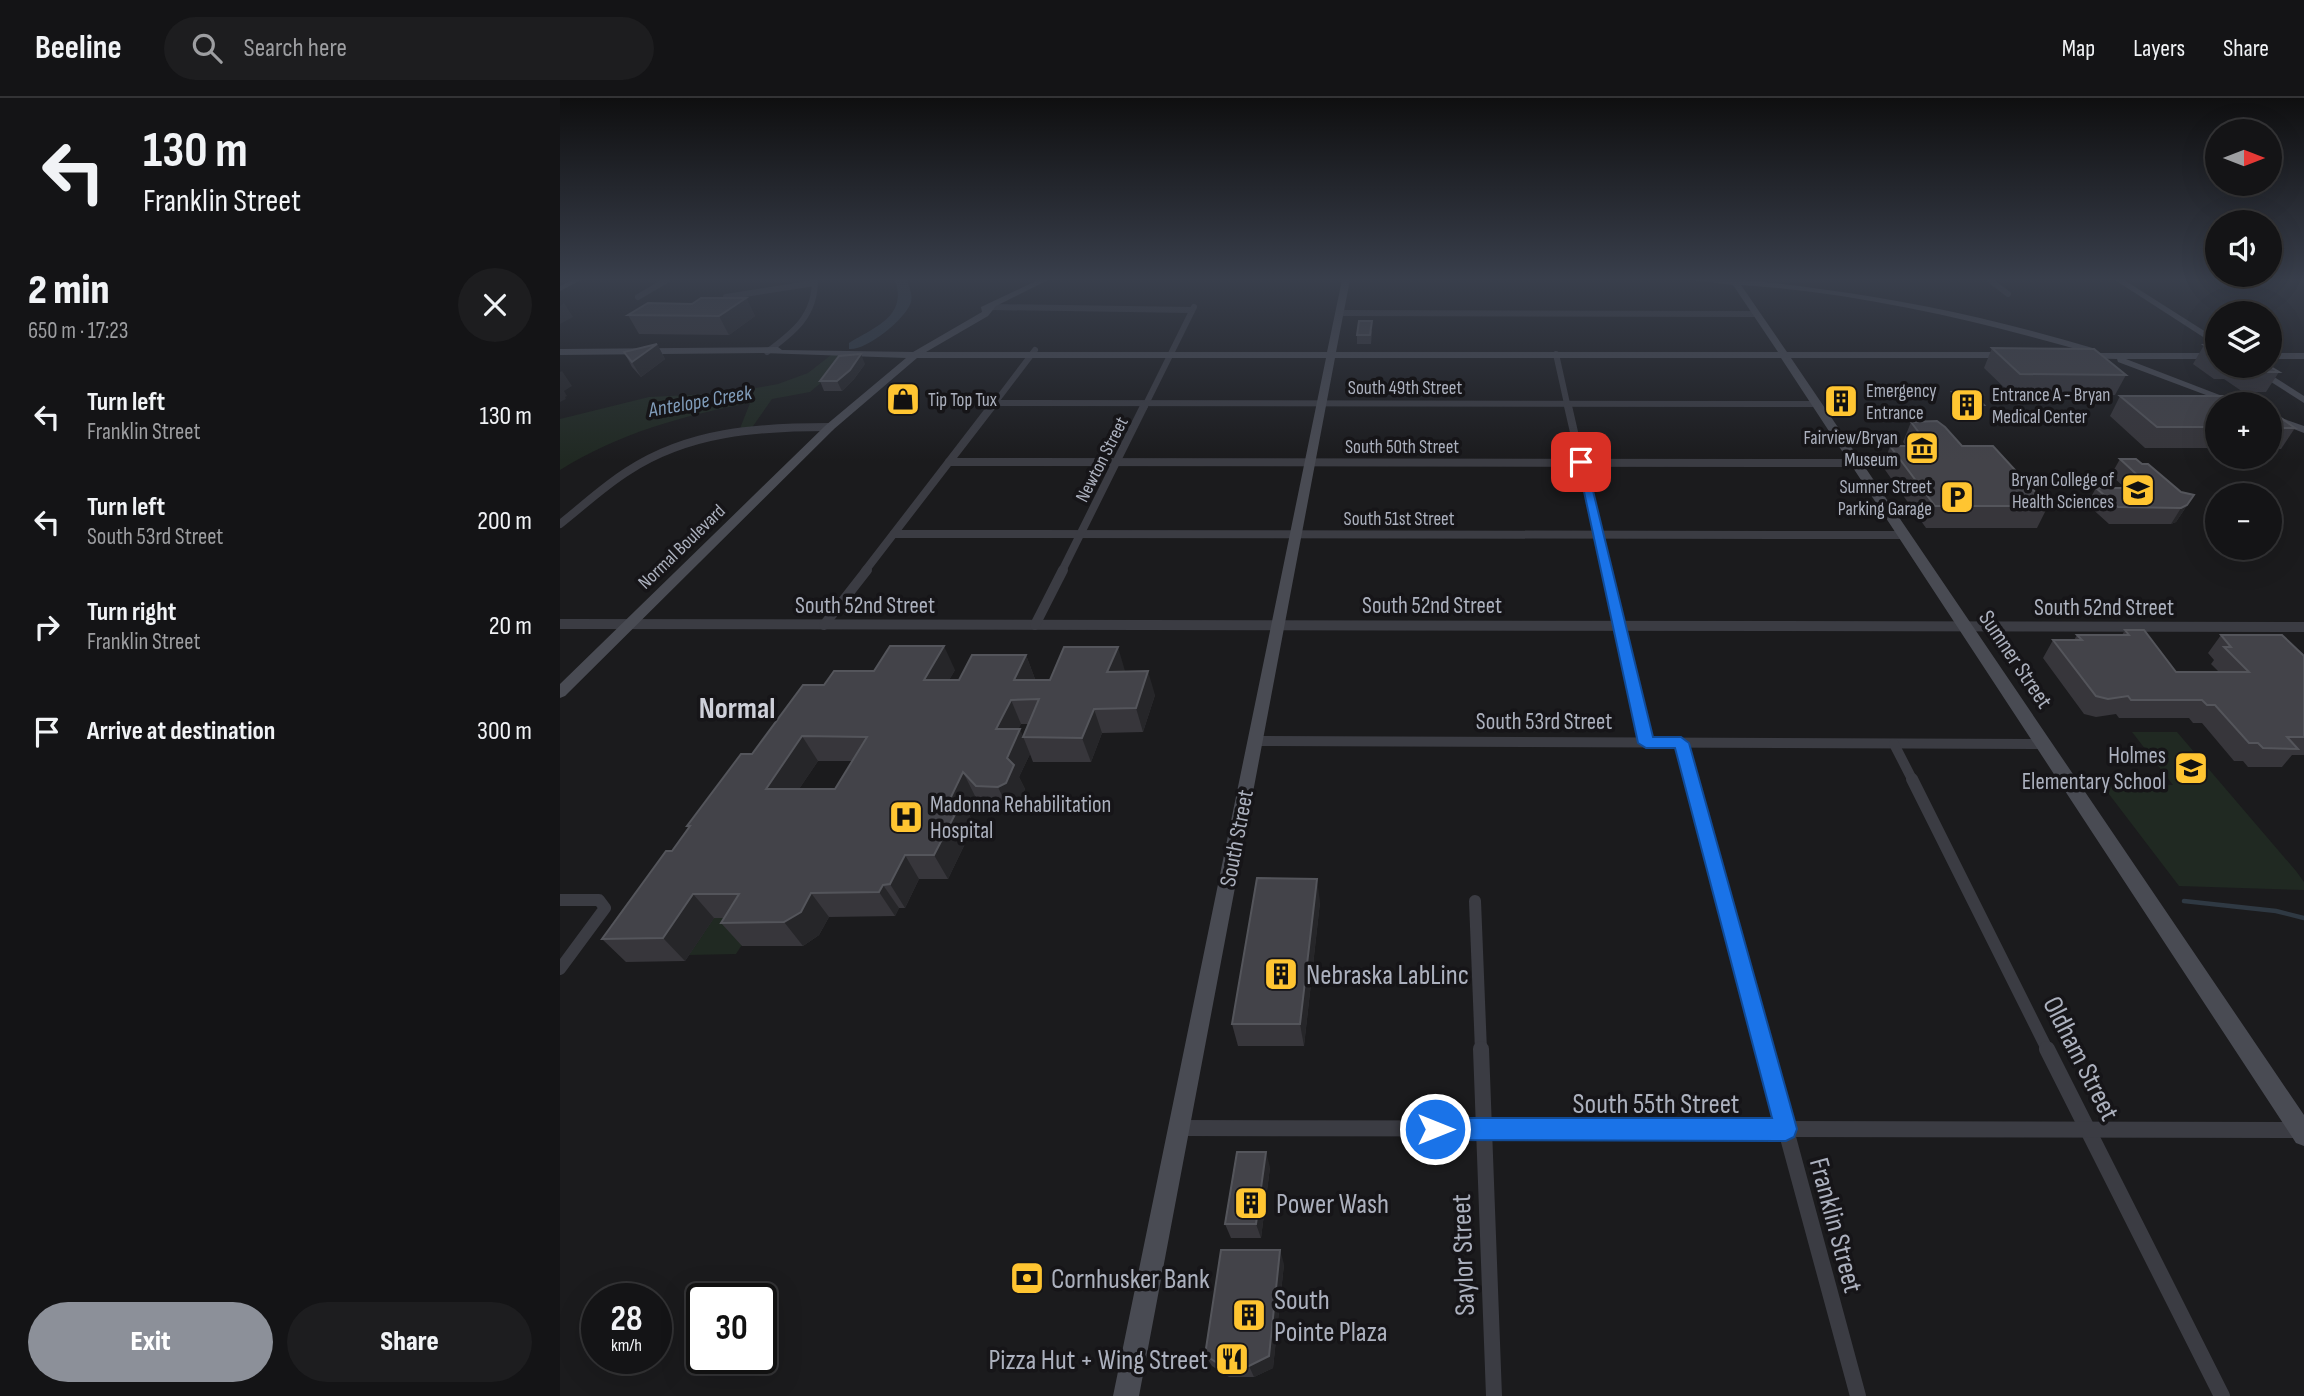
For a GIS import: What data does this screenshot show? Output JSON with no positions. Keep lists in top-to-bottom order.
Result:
{
  "streets": {
    "main road": ["Normal Boulevard", "Sumner Street", "South Street"],
    "street": [
      "South 49th Street",
      "South 50th Street",
      "Newton Street",
      "South 51st Street",
      "South 52nd Street",
      "South 53rd Street",
      "Oldham Street",
      "South 55th Street",
      "Franklin Street",
      "Saylor Street"
    ]
  },
  "crossings": [
    ["South 49th Street", "Newton Street"],
    ["South 49th Street", "Sumner Street"],
    ["South 49th Street", "South Street"],
    ["South 50th Street", "Newton Street"],
    ["South 50th Street", "Sumner Street"],
    ["South 50th Street", "South Street"],
    ["Newton Street", "South 51st Street"],
    ["Newton Street", "South 52nd Street"],
    ["South 51st Street", "Sumner Street"],
    ["South 51st Street", "South Street"],
    ["Normal Boulevard", "South 52nd Street"],
    ["South 52nd Street", "Sumner Street"],
    ["South 52nd Street", "South Street"],
    ["Sumner Street", "South 53rd Street"],
    ["Sumner Street", "South 55th Street"],
    ["South 53rd Street", "South Street"],
    ["South 53rd Street", "Oldham Street"],
    ["South 53rd Street", "Franklin Street"],
    ["South Street", "South 55th Street"],
    ["Oldham Street", "South 55th Street"],
    ["South 55th Street", "Franklin Street"],
    ["South 55th Street", "Saylor Street"]
  ],
  "districts": ["Normal"],
  "water": ["Antelope Creek"],
  "places": {
    "shop": ["Tip Top Tux"],
    "building": [
      "Emergency Entrance",
      "Entrance A - Bryan Medical Center",
      "Nebraska LabLinc",
      "Power Wash",
      "South Pointe Plaza"
    ],
    "museum": ["Fairview/Bryan Museum"],
    "school or university": ["Bryan College of Health Sciences", "Holmes Elementary School"],
    "parking": ["Sumner Street Parking Garage"],
    "hospital": ["Madonna Rehabilitation Hospital"],
    "bank": ["Cornhusker Bank"],
    "restaurant": ["Pizza Hut + Wing Street"]
  },
  "north": "right",
  "page": {
    "header": "Beeline",
    "search": "Search here",
    "nav": ["Map", "Layers", "Share"],
    "turn": ["130 m", "Franklin Street"],
    "map_buttons": ["+", "−"],
    "heading": ["2 min", "650 m · 17:23"],
    "list": [
      {
        "name": "Turn left",
        "note": "Franklin Street",
        "value": "130 m"
      },
      {
        "name": "Turn left",
        "note": "South 53rd Street",
        "value": "200 m"
      },
      {
        "name": "Turn right",
        "note": "Franklin Street",
        "value": "20 m"
      },
      {
        "name": "Arrive at destination",
        "value": "300 m"
      }
    ],
    "speed": "28 km/h",
    "limit": "30",
    "buttons": ["Exit", "Share"]
  }
}
